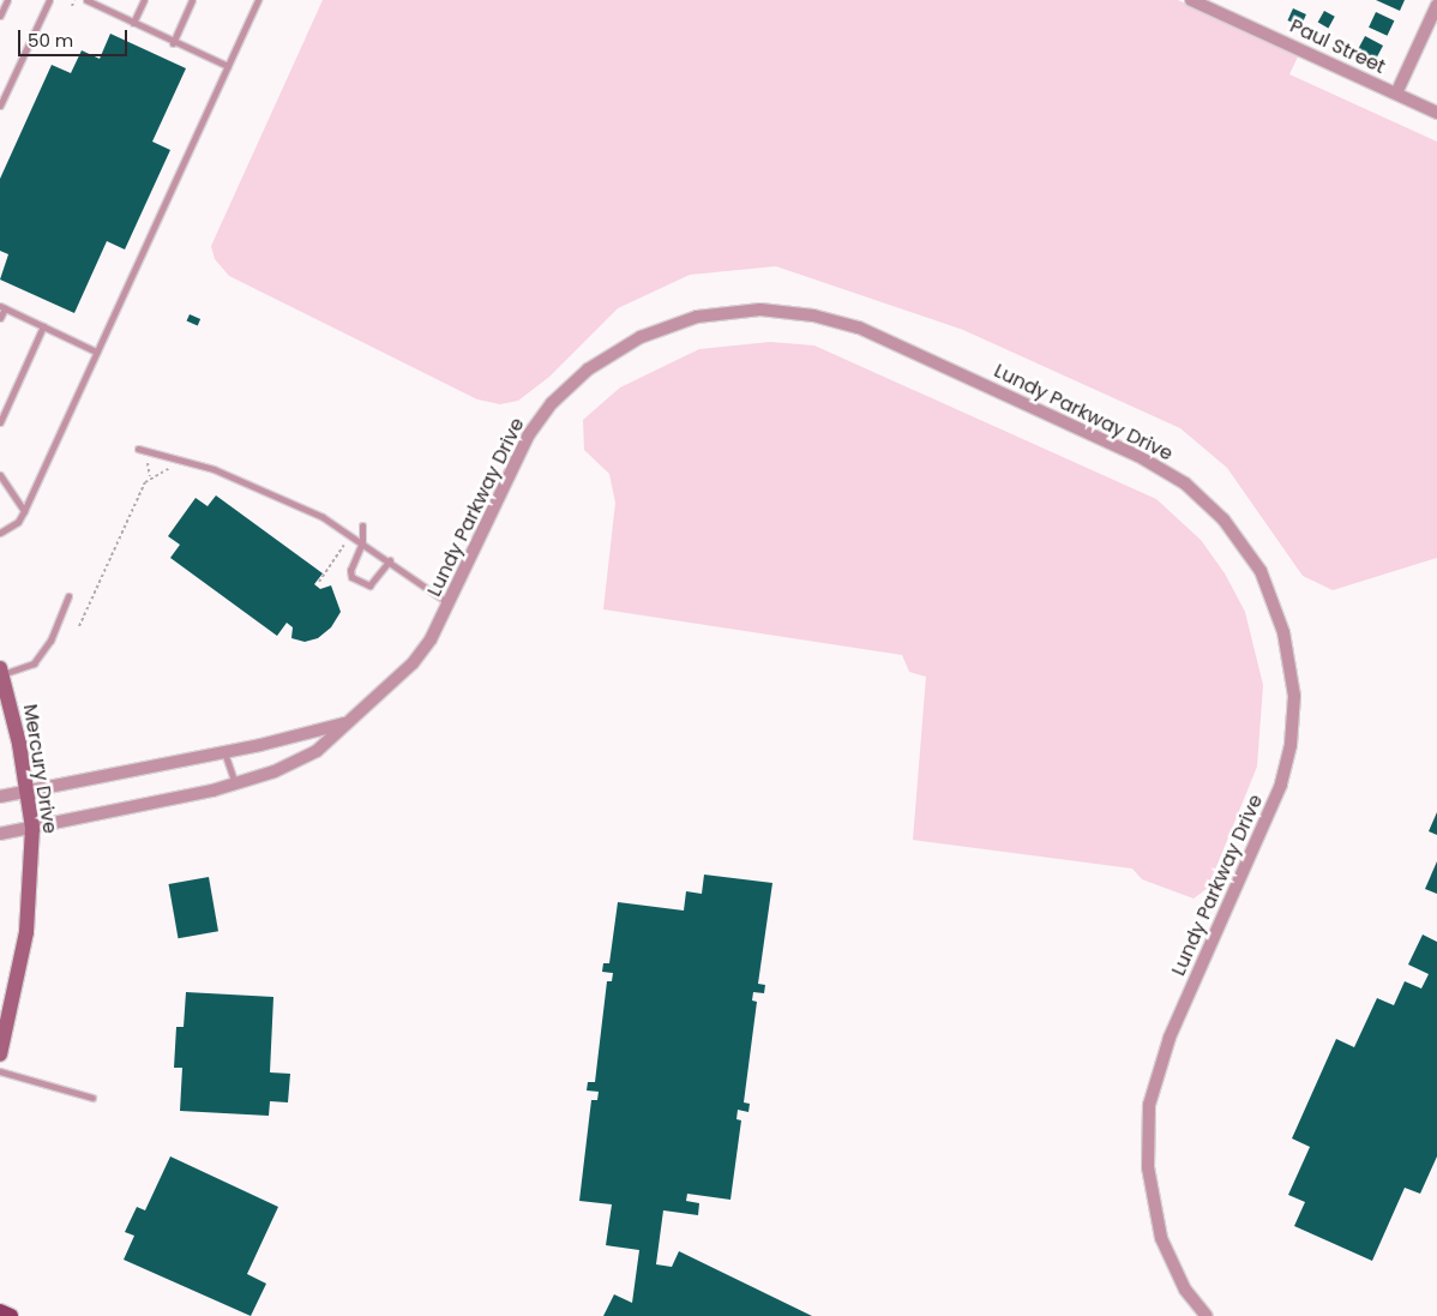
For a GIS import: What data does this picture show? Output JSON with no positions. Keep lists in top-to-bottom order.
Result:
{
  "streets": {
    "street": ["Paul Street", "Lundy Parkway Drive", "Mercury Drive"]
  },
  "crossings": [
    ["Lundy Parkway Drive", "Mercury Drive"]
  ],
  "scale_bar": "50 m"
}
